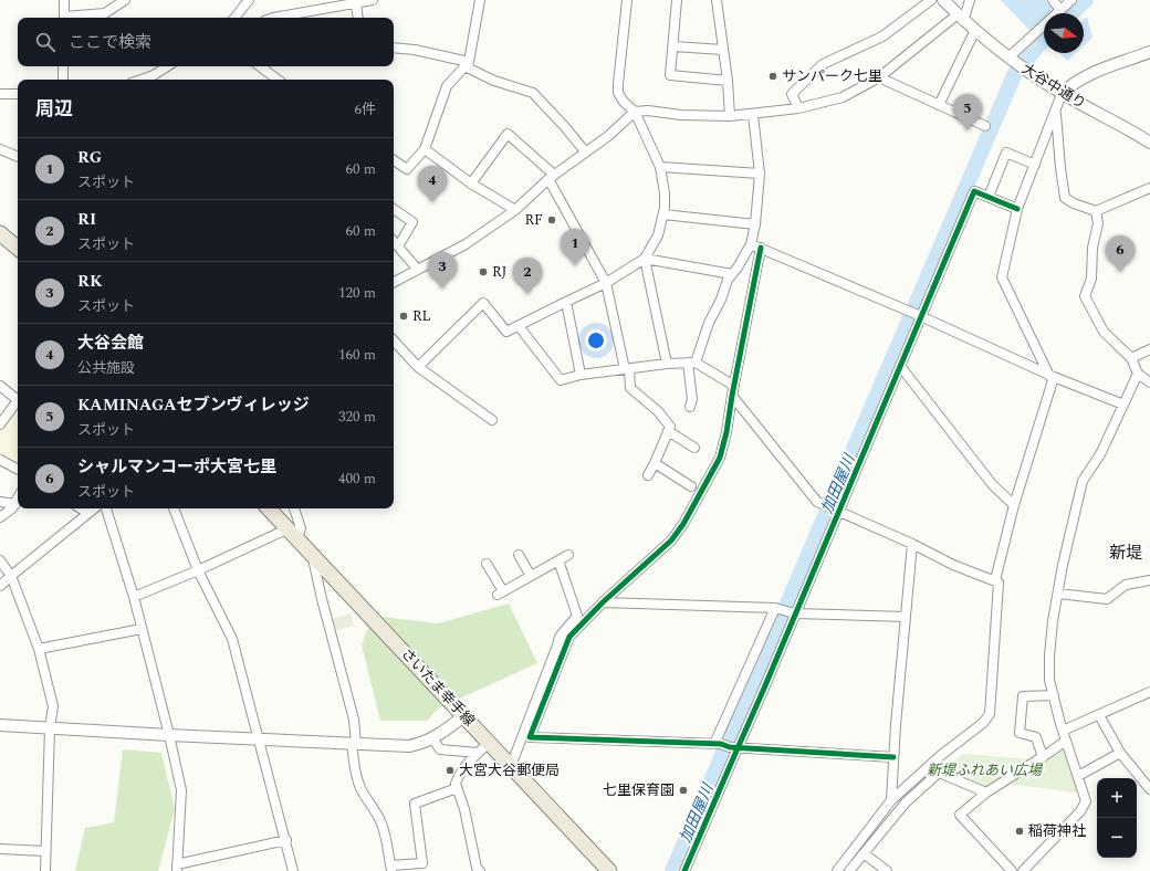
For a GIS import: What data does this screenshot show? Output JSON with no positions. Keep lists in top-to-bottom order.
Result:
{
  "streets": {
    "main road": ["さいたま幸手線"],
    "street": ["大谷中通り"]
  },
  "districts": ["新堤"],
  "water": ["加田屋川"],
  "parks": ["新堤ふれあい広場"],
  "places": [
    "サンパーク七里",
    "RF",
    "RJ",
    "RL",
    "大宮大谷郵便局",
    "七里保育園",
    "稲荷神社"
  ],
  "north": "right",
  "page": {
    "search": "ここで検索",
    "heading": ["周辺", "6件"],
    "pins": [
      "5",
      "4",
      "1",
      "6",
      "3",
      "2"
    ],
    "list": [
      {
        "mark": "1",
        "name": "RG",
        "note": "スポット",
        "value": "60 m"
      },
      {
        "mark": "2",
        "name": "RI",
        "note": "スポット",
        "value": "60 m"
      },
      {
        "mark": "3",
        "name": "RK",
        "note": "スポット",
        "value": "120 m"
      },
      {
        "mark": "4",
        "name": "大谷会館",
        "note": "公共施設",
        "value": "160 m"
      },
      {
        "mark": "5",
        "name": "KAMINAGAセブンヴィレッジ",
        "note": "スポット",
        "value": "320 m"
      },
      {
        "mark": "6",
        "name": "シャルマンコーポ大宮七里",
        "note": "スポット",
        "value": "400 m"
      }
    ],
    "map_buttons": ["+", "−"]
  }
}
